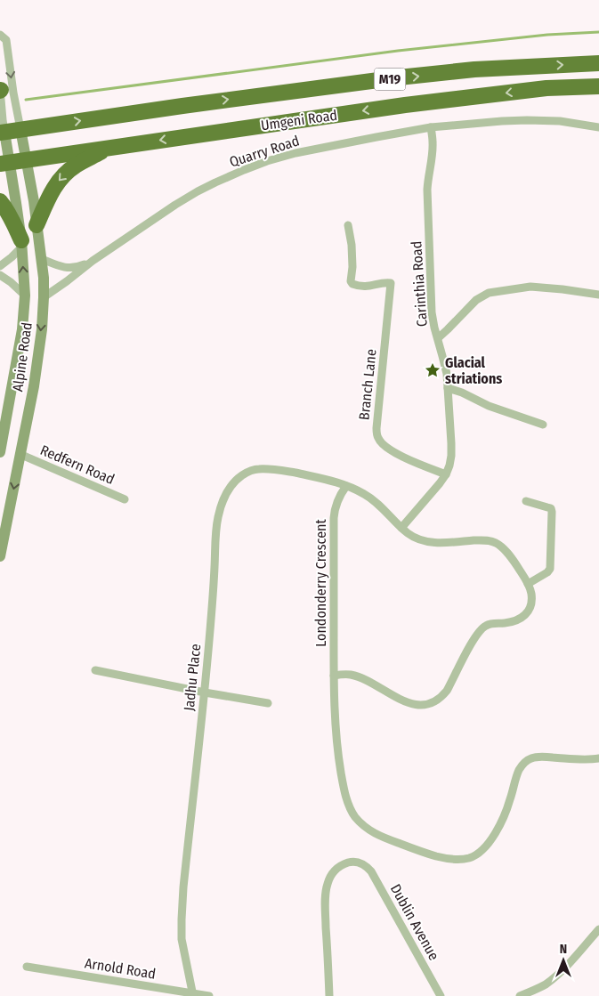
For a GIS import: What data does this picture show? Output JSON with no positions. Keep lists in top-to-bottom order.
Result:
{
  "streets": {
    "highway": ["M19", "Umgeni Road"],
    "main road": ["Alpine Road"],
    "street": [
      "Quarry Road",
      "Carinthia Road",
      "Branch Lane",
      "Redfern Road",
      "Londonderry Crescent",
      "Jadhu Place",
      "Dublin Avenue",
      "Arnold Road"
    ]
  },
  "crossings": [
    ["Umgeni Road", "Alpine Road"],
    ["Quarry Road", "Carinthia Road"],
    ["Quarry Road", "Alpine Road"],
    ["Carinthia Road", "Branch Lane"],
    ["Alpine Road", "Redfern Road"],
    ["Londonderry Crescent", "Jadhu Place"],
    ["Jadhu Place", "Arnold Road"]
  ],
  "places": {
    "place": ["Glacial striations"]
  },
  "north": "top"
}
